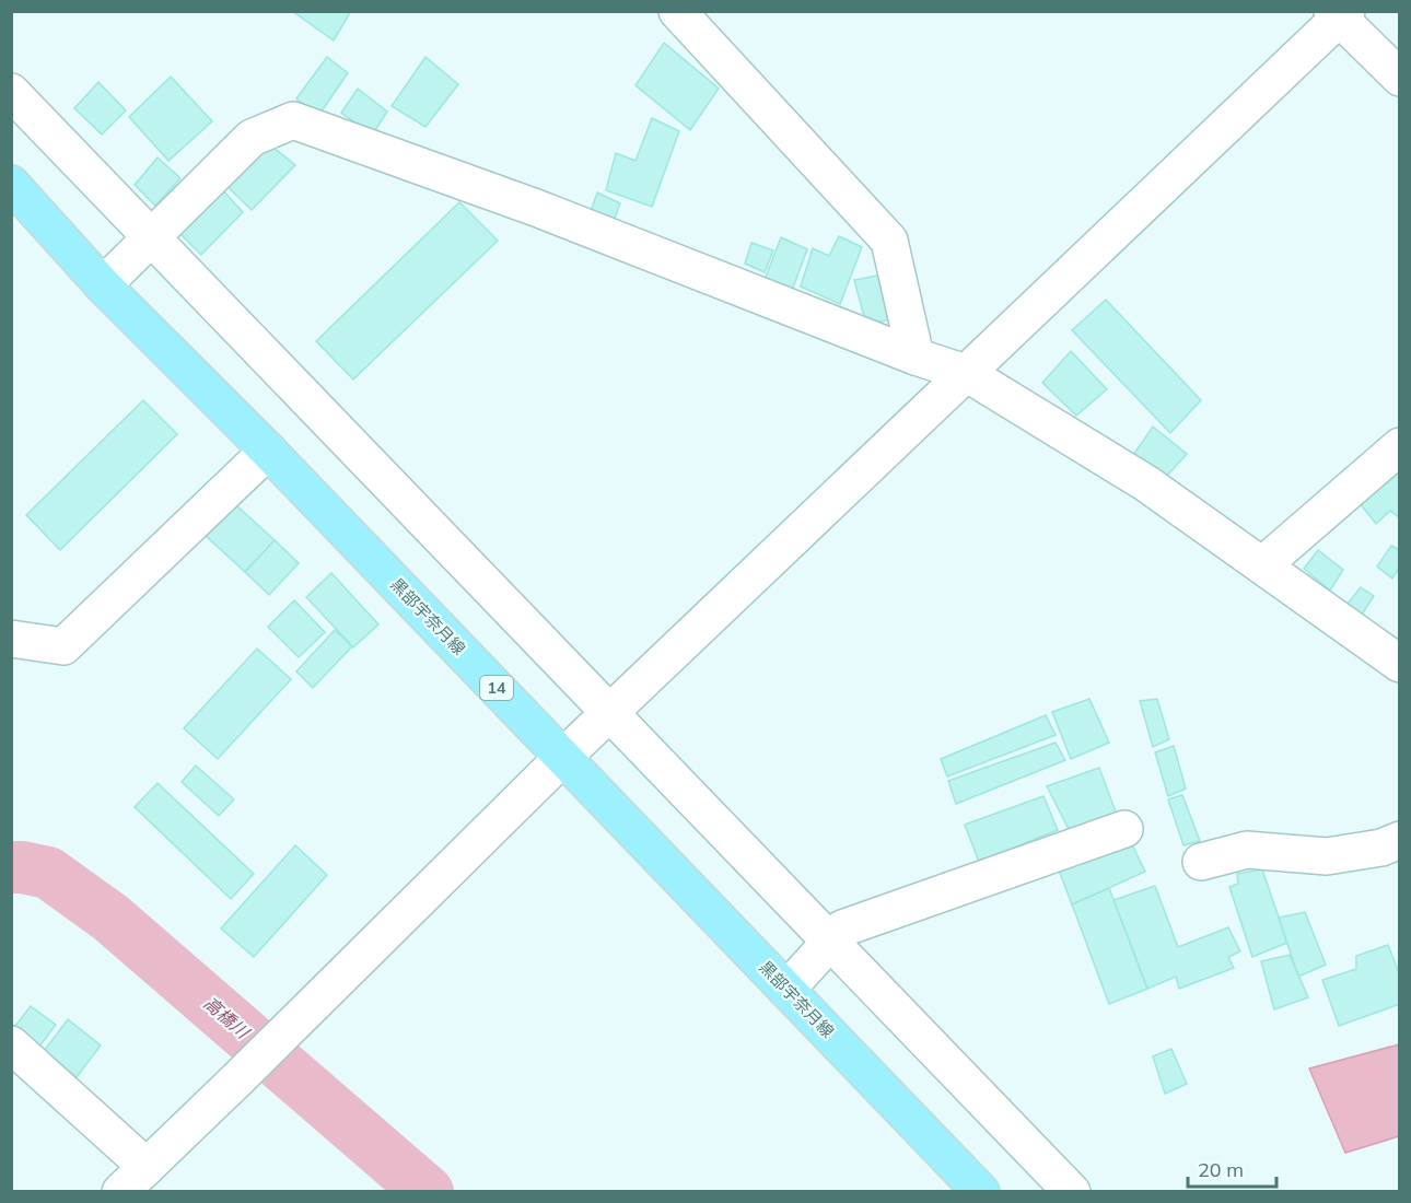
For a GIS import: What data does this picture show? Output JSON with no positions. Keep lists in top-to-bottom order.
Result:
{
  "streets": {
    "main road": ["黒部宇奈月線", "14"]
  },
  "water": ["高橋川"],
  "scale_bar": "20 m"
}
